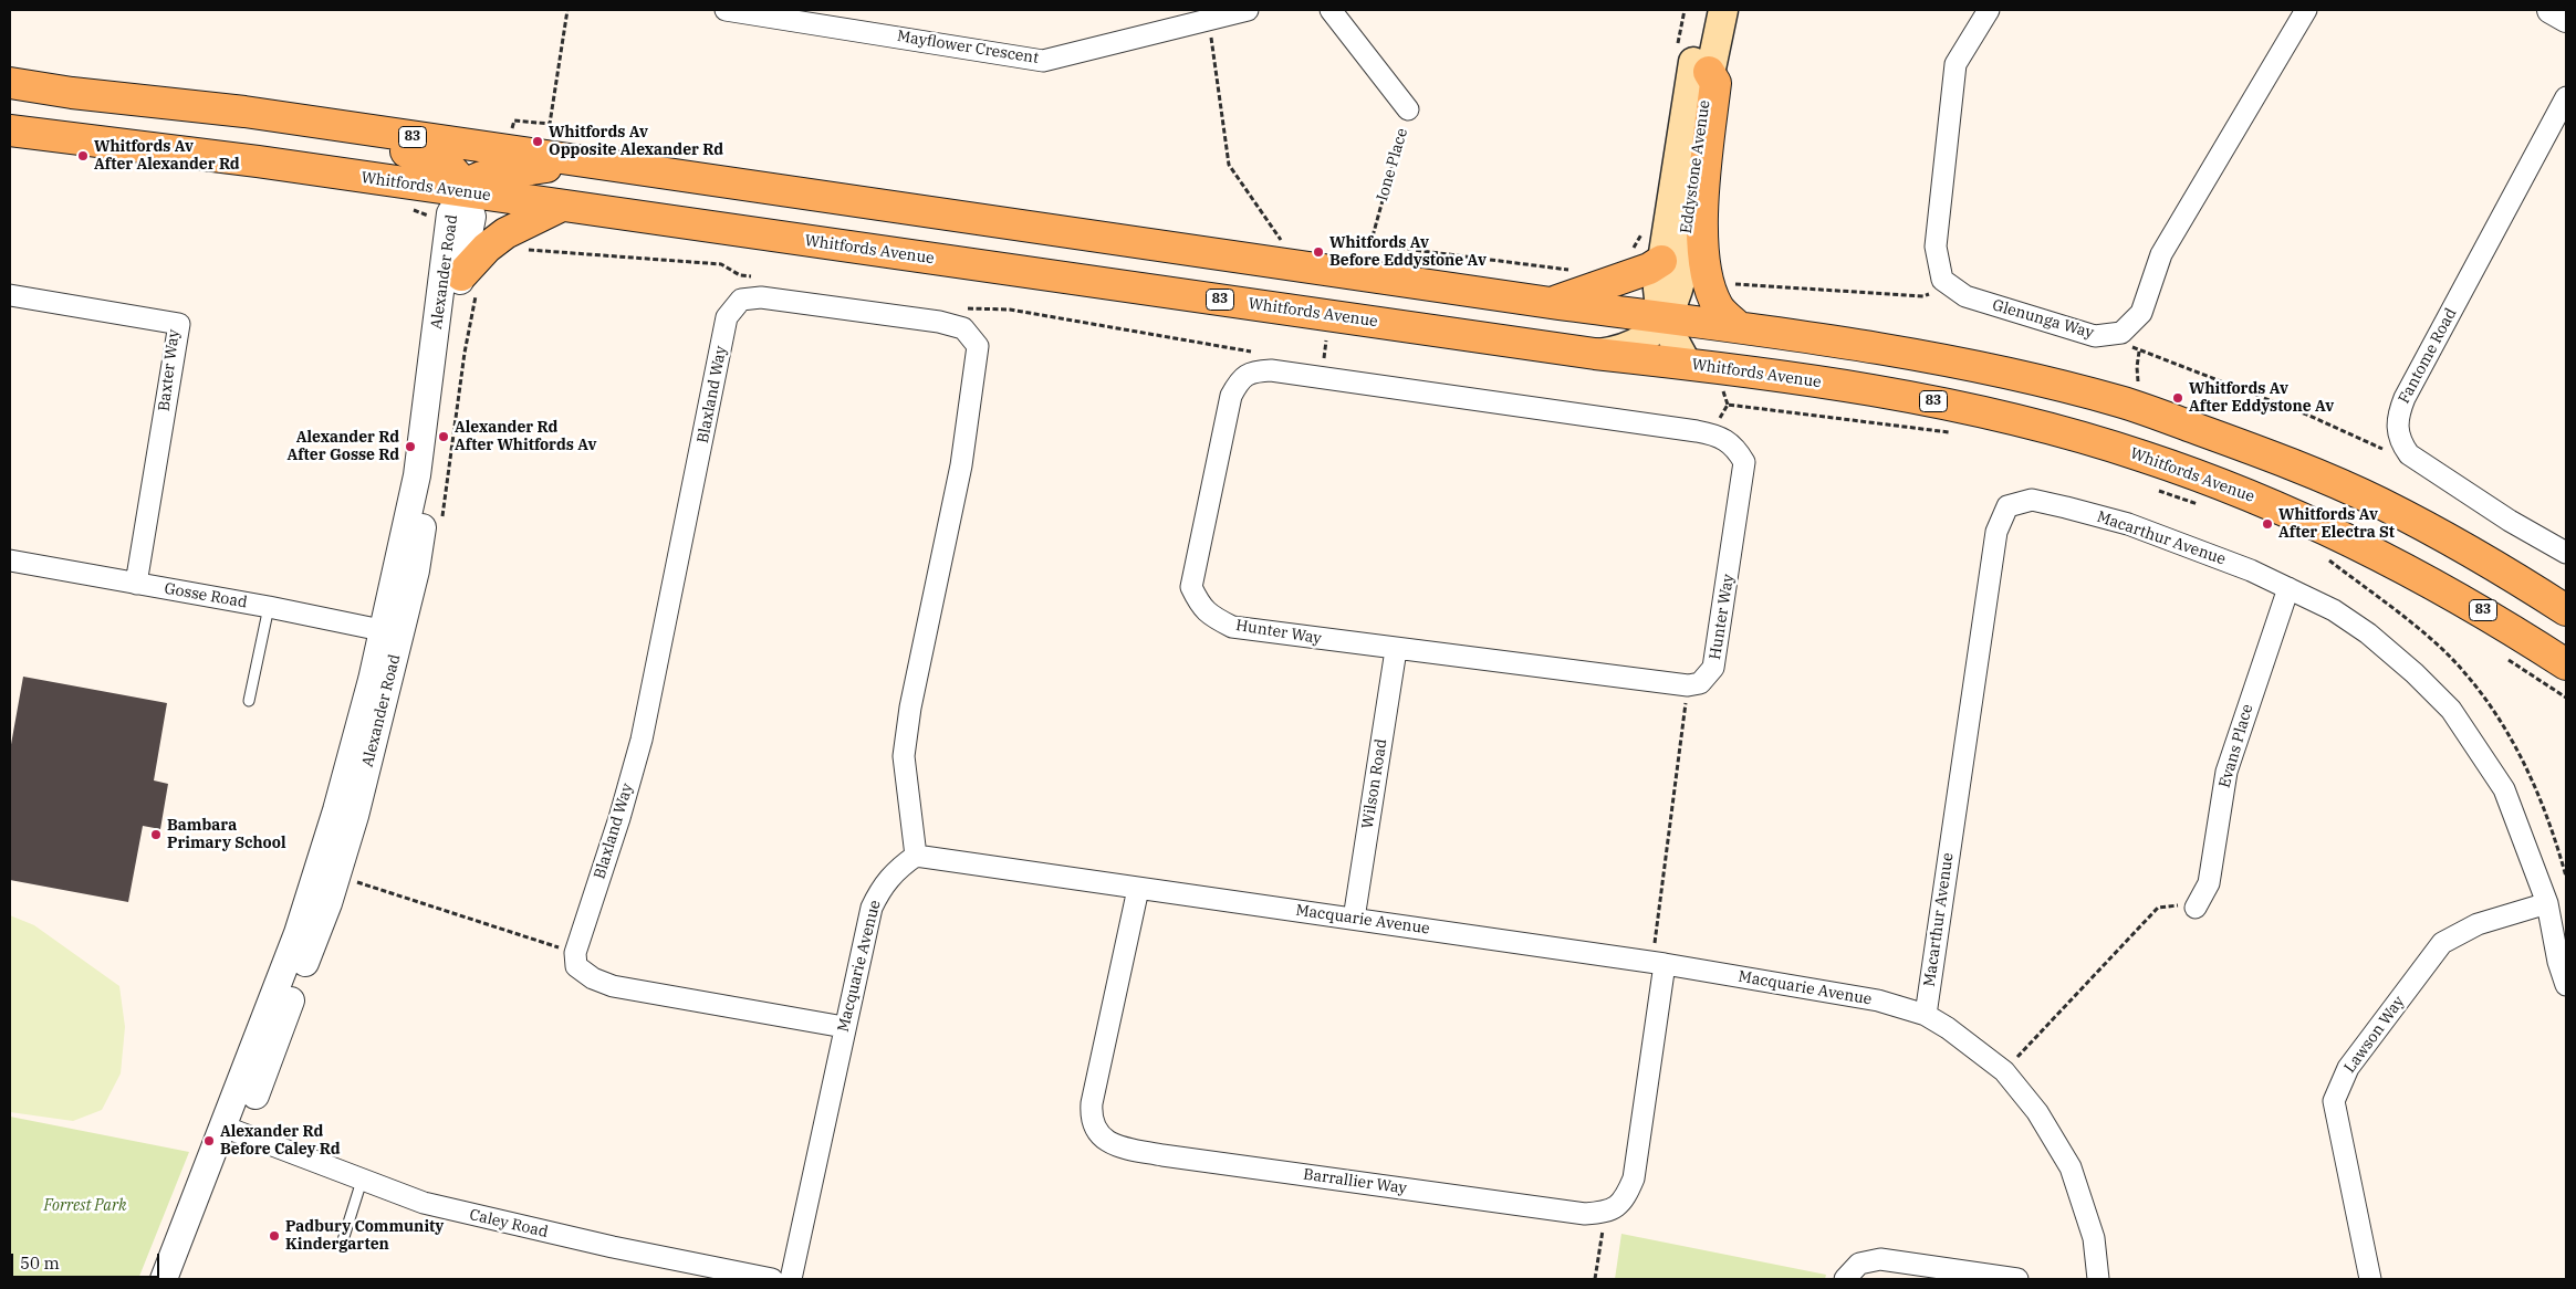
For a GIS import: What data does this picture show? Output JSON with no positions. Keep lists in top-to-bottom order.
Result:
{
  "streets": {
    "main road": ["83", "Eddystone Avenue", "Whitfords Avenue"],
    "street": [
      "Mayflower Crescent",
      "Ione Place",
      "Alexander Road",
      "Glenunga Way",
      "Fantome Road",
      "Baxter Way",
      "Blaxland Way",
      "Macarthur Avenue",
      "Gosse Road",
      "Hunter Way",
      "Evans Place",
      "Wilson Road",
      "Macquarie Avenue",
      "Lawson Way",
      "Barrallier Way",
      "Caley Road"
    ]
  },
  "crossings": [
    ["83", "Eddystone Avenue"],
    ["Eddystone Avenue", "Whitfords Avenue"],
    ["Whitfords Avenue", "Alexander Road"],
    ["Alexander Road", "Gosse Road"],
    ["Alexander Road", "Caley Road"],
    ["Baxter Way", "Gosse Road"],
    ["Blaxland Way", "Macquarie Avenue"],
    ["Macarthur Avenue", "Evans Place"],
    ["Macarthur Avenue", "Macquarie Avenue"],
    ["Macarthur Avenue", "Lawson Way"],
    ["Hunter Way", "Wilson Road"],
    ["Wilson Road", "Macquarie Avenue"],
    ["Macquarie Avenue", "Barrallier Way"]
  ],
  "parks": ["Forrest Park"],
  "places": [
    "Whitfords Av Opposite Alexander Rd",
    "Whitfords Av After Alexander Rd",
    "Whitfords Av Before Eddystone Av",
    "Whitfords Av After Eddystone Av",
    "Alexander Rd After Whitfords Av",
    "Alexander Rd After Gosse Rd",
    "Whitfords Av After Electra St",
    "Bambara Primary School",
    "Alexander Rd Before Caley Rd",
    "Padbury Community Kindergarten"
  ],
  "scale_bar": "50 m"
}
